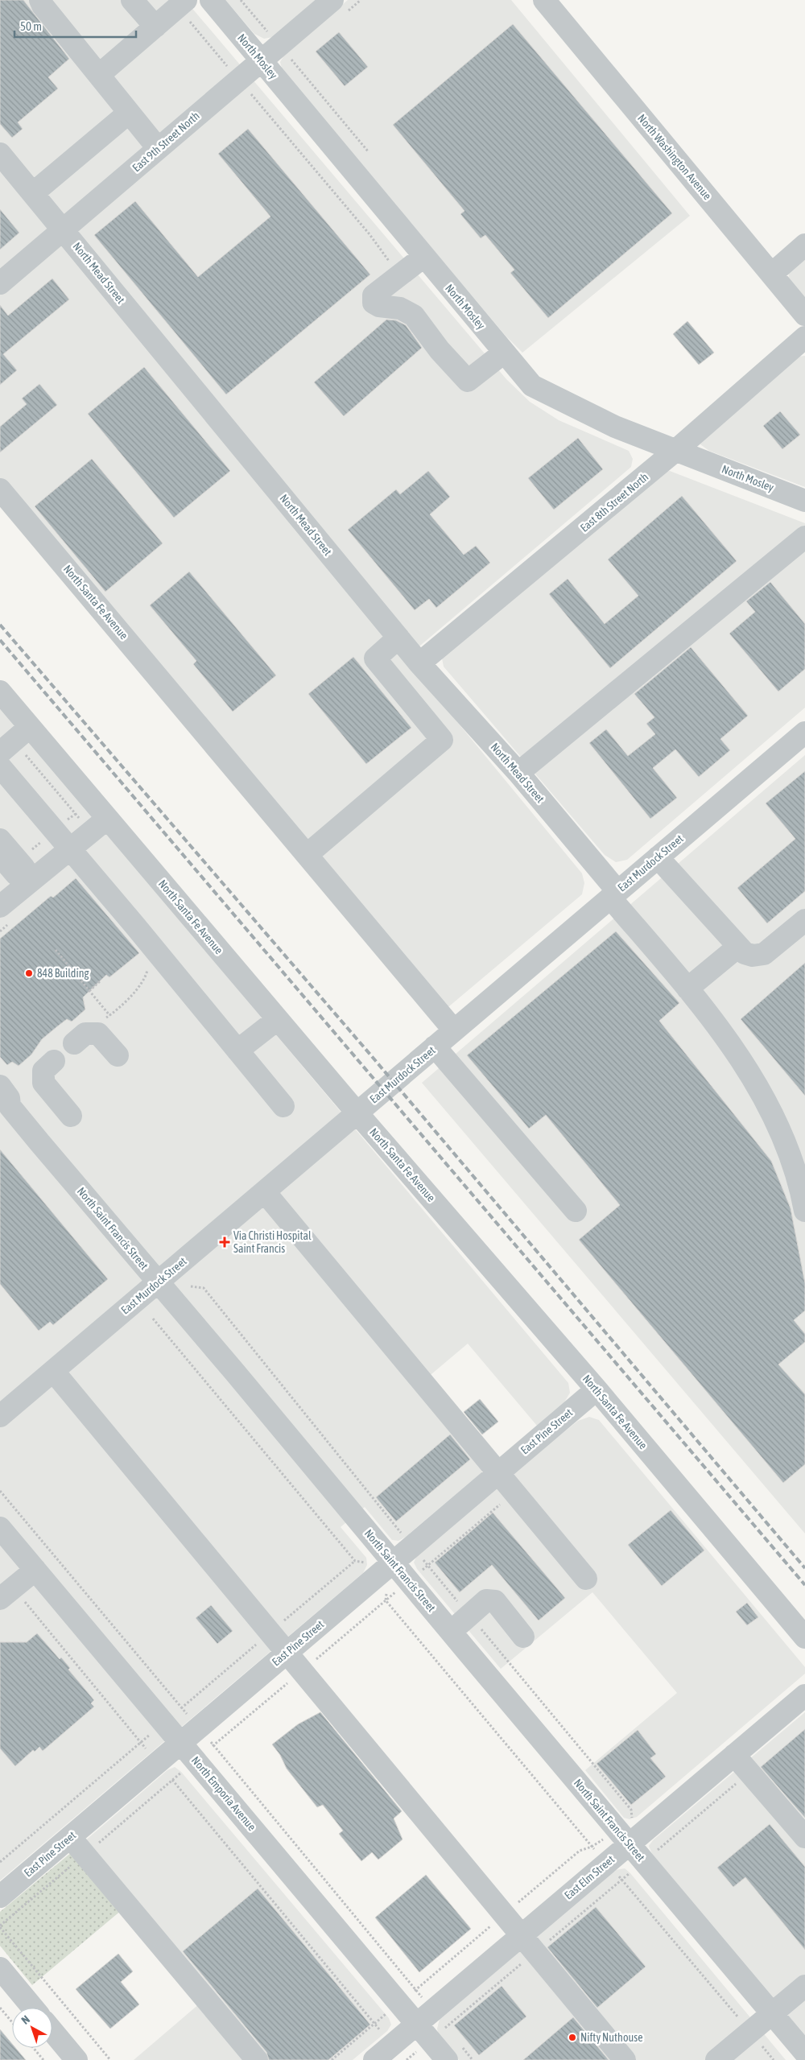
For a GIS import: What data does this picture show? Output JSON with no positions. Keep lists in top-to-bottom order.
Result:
{
  "streets": {
    "street": [
      "North Mosley",
      "East 9th Street North",
      "North Washington Avenue",
      "North Mead Street",
      "East 8th Street North",
      "North Santa Fe Avenue",
      "East Murdock Street",
      "North Saint Francis Street",
      "East Pine Street",
      "North Emporia Avenue",
      "East Elm Street"
    ]
  },
  "crossings": [
    ["North Mosley", "East 9th Street North"],
    ["North Mosley", "East 8th Street North"],
    ["East 9th Street North", "North Mead Street"],
    ["North Mead Street", "East 8th Street North"],
    ["North Mead Street", "East Murdock Street"],
    ["North Santa Fe Avenue", "East Murdock Street"],
    ["North Santa Fe Avenue", "East Pine Street"],
    ["East Murdock Street", "North Saint Francis Street"],
    ["North Saint Francis Street", "East Pine Street"],
    ["North Saint Francis Street", "East Elm Street"],
    ["East Pine Street", "North Emporia Avenue"],
    ["North Emporia Avenue", "East Elm Street"]
  ],
  "places": {
    "other": ["848 Building", "Nifty Nuthouse"],
    "health": ["Via Christi Hospital Saint Francis"]
  },
  "scale_bar": "50 m",
  "north": "top left"
}
